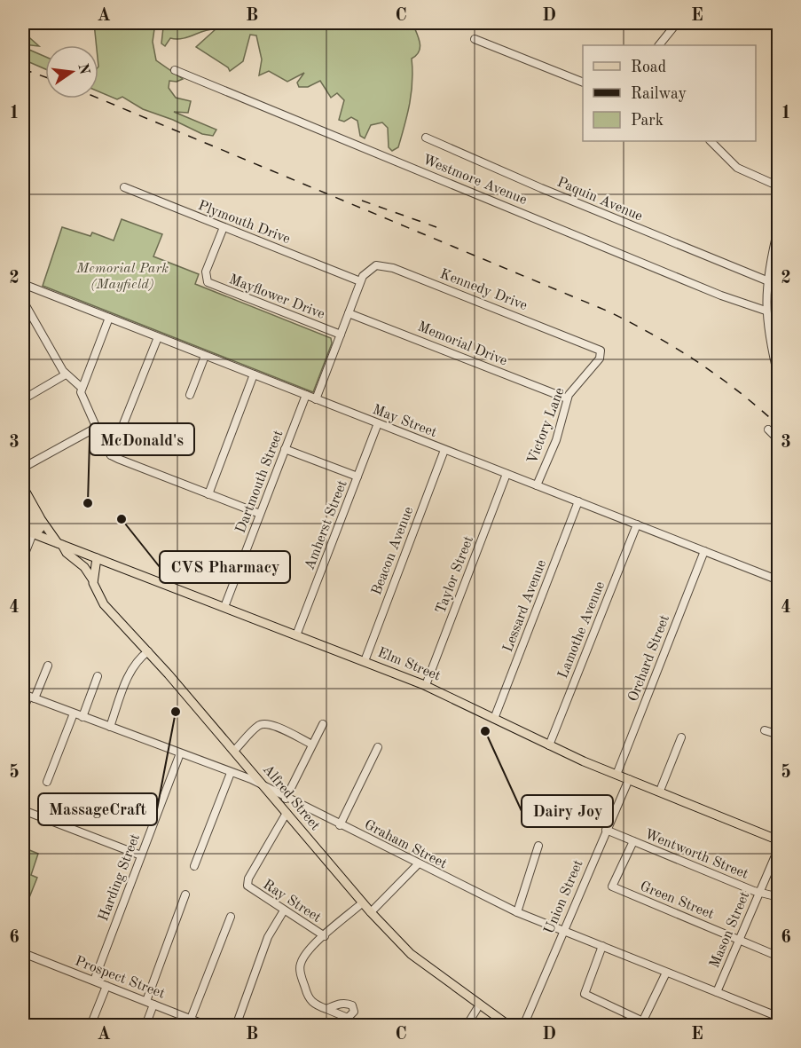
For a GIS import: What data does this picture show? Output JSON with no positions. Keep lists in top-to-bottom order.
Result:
{
  "streets": {
    "main road": ["Elm Street", "Alfred Street"],
    "street": [
      "Westmore Avenue",
      "Paquin Avenue",
      "Plymouth Drive",
      "Kennedy Drive",
      "Mayflower Drive",
      "Memorial Drive",
      "May Street",
      "Victory Lane",
      "Dartmouth Street",
      "Amherst Street",
      "Beacon Avenue",
      "Taylor Street",
      "Lessard Avenue",
      "Lamothe Avenue",
      "Orchard Street",
      "Graham Street",
      "Wentworth Street",
      "Harding Street",
      "Union Street",
      "Green Street",
      "Ray Street",
      "Mason Street",
      "Prospect Street"
    ]
  },
  "crossings": [
    ["Plymouth Drive", "Kennedy Drive"],
    ["Plymouth Drive", "Mayflower Drive"],
    ["Kennedy Drive", "Victory Lane"],
    ["Memorial Drive", "Victory Lane"],
    ["May Street", "Victory Lane"],
    ["May Street", "Dartmouth Street"],
    ["May Street", "Amherst Street"],
    ["May Street", "Beacon Avenue"],
    ["May Street", "Taylor Street"],
    ["May Street", "Lessard Avenue"],
    ["May Street", "Lamothe Avenue"],
    ["May Street", "Orchard Street"],
    ["Dartmouth Street", "Elm Street"],
    ["Amherst Street", "Elm Street"],
    ["Beacon Avenue", "Elm Street"],
    ["Taylor Street", "Elm Street"],
    ["Lessard Avenue", "Elm Street"],
    ["Lamothe Avenue", "Elm Street"],
    ["Orchard Street", "Elm Street"],
    ["Elm Street", "Alfred Street"],
    ["Elm Street", "Union Street"],
    ["Alfred Street", "Graham Street"],
    ["Alfred Street", "Ray Street"],
    ["Graham Street", "Harding Street"],
    ["Graham Street", "Union Street"],
    ["Graham Street", "Mason Street"],
    ["Wentworth Street", "Union Street"],
    ["Wentworth Street", "Green Street"],
    ["Wentworth Street", "Mason Street"],
    ["Harding Street", "Prospect Street"],
    ["Green Street", "Mason Street"]
  ],
  "parks": ["Memorial Park (Mayfield)"],
  "places": [
    "McDonald's",
    "CVS Pharmacy",
    "MassageCraft",
    "Dairy Joy"
  ],
  "legend": ["Road", "Railway", "Park"],
  "north": "right",
  "grid": {
    "columns": [
      "A",
      "B",
      "C",
      "D",
      "E"
    ],
    "rows": [
      "1",
      "2",
      "3",
      "4",
      "5",
      "6"
    ]
  }
}
